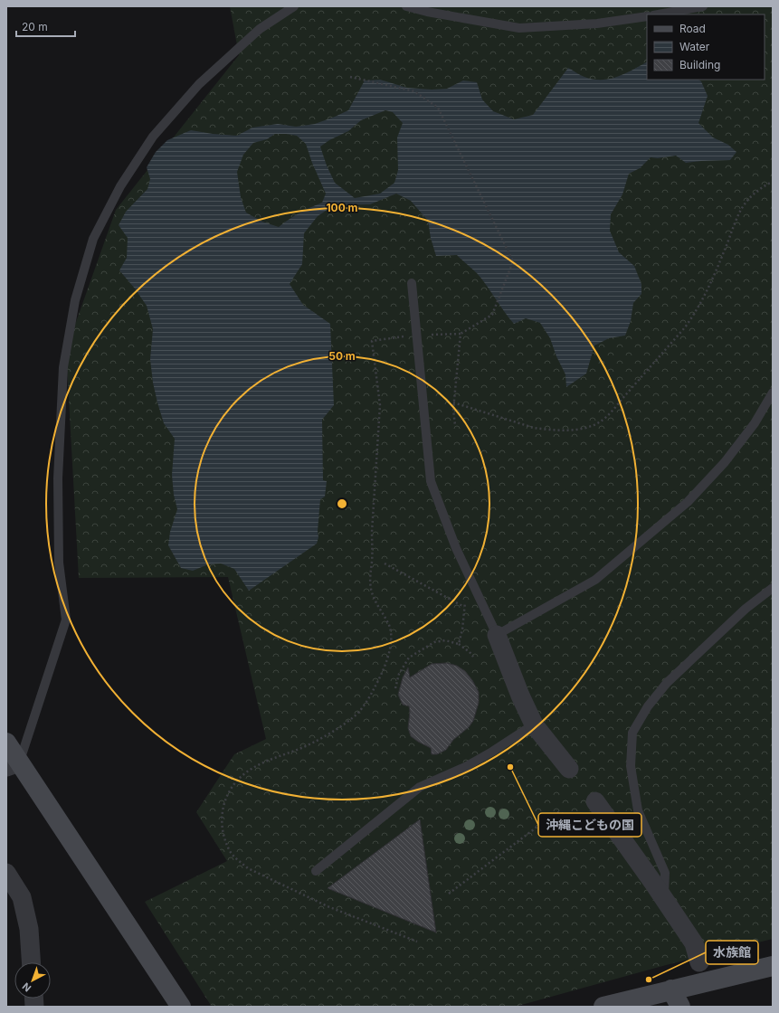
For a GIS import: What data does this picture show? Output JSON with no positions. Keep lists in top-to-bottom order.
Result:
{
  "places": ["沖縄こどもの国", "水族館"],
  "legend": ["Road", "Water", "Building"],
  "scale_bar": "20 m",
  "north": "bottom left",
  "rings": ["100 m", "50 m"]
}
